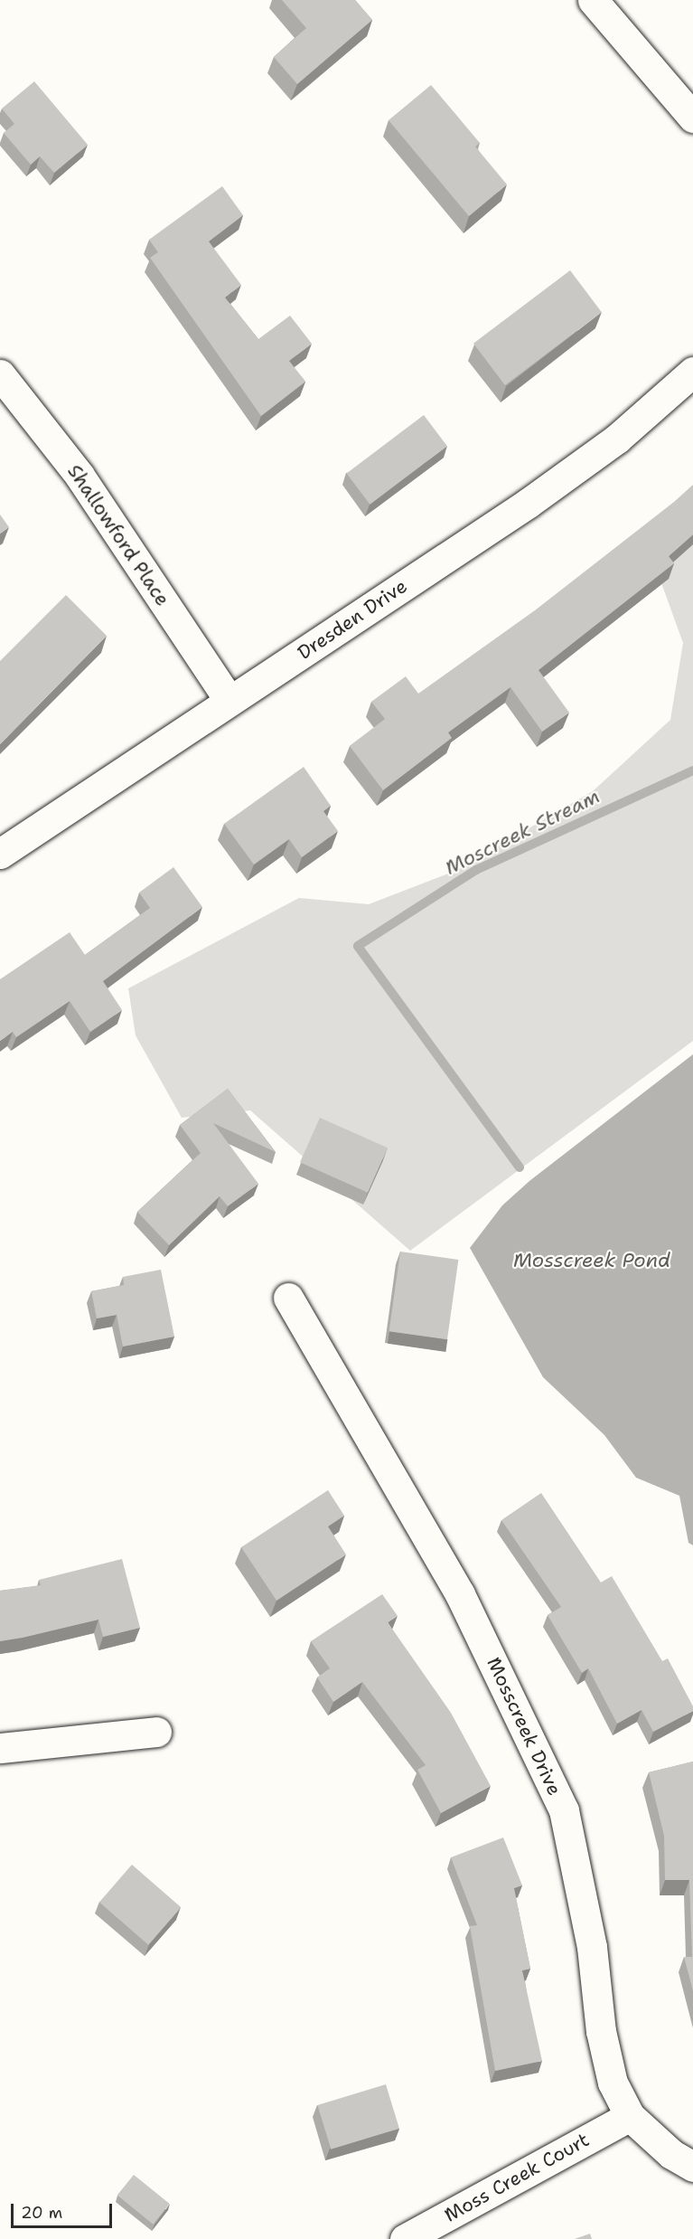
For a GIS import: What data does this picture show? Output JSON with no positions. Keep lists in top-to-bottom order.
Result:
{
  "streets": {
    "street": [
      "Shallowford Place",
      "Dresden Drive",
      "Mosscreek Drive",
      "Moss Creek Court"
    ]
  },
  "crossings": [
    ["Shallowford Place", "Dresden Drive"],
    ["Mosscreek Drive", "Moss Creek Court"]
  ],
  "water": ["Moscreek Stream", "Mosscreek Pond"],
  "scale_bar": "20 m"
}
